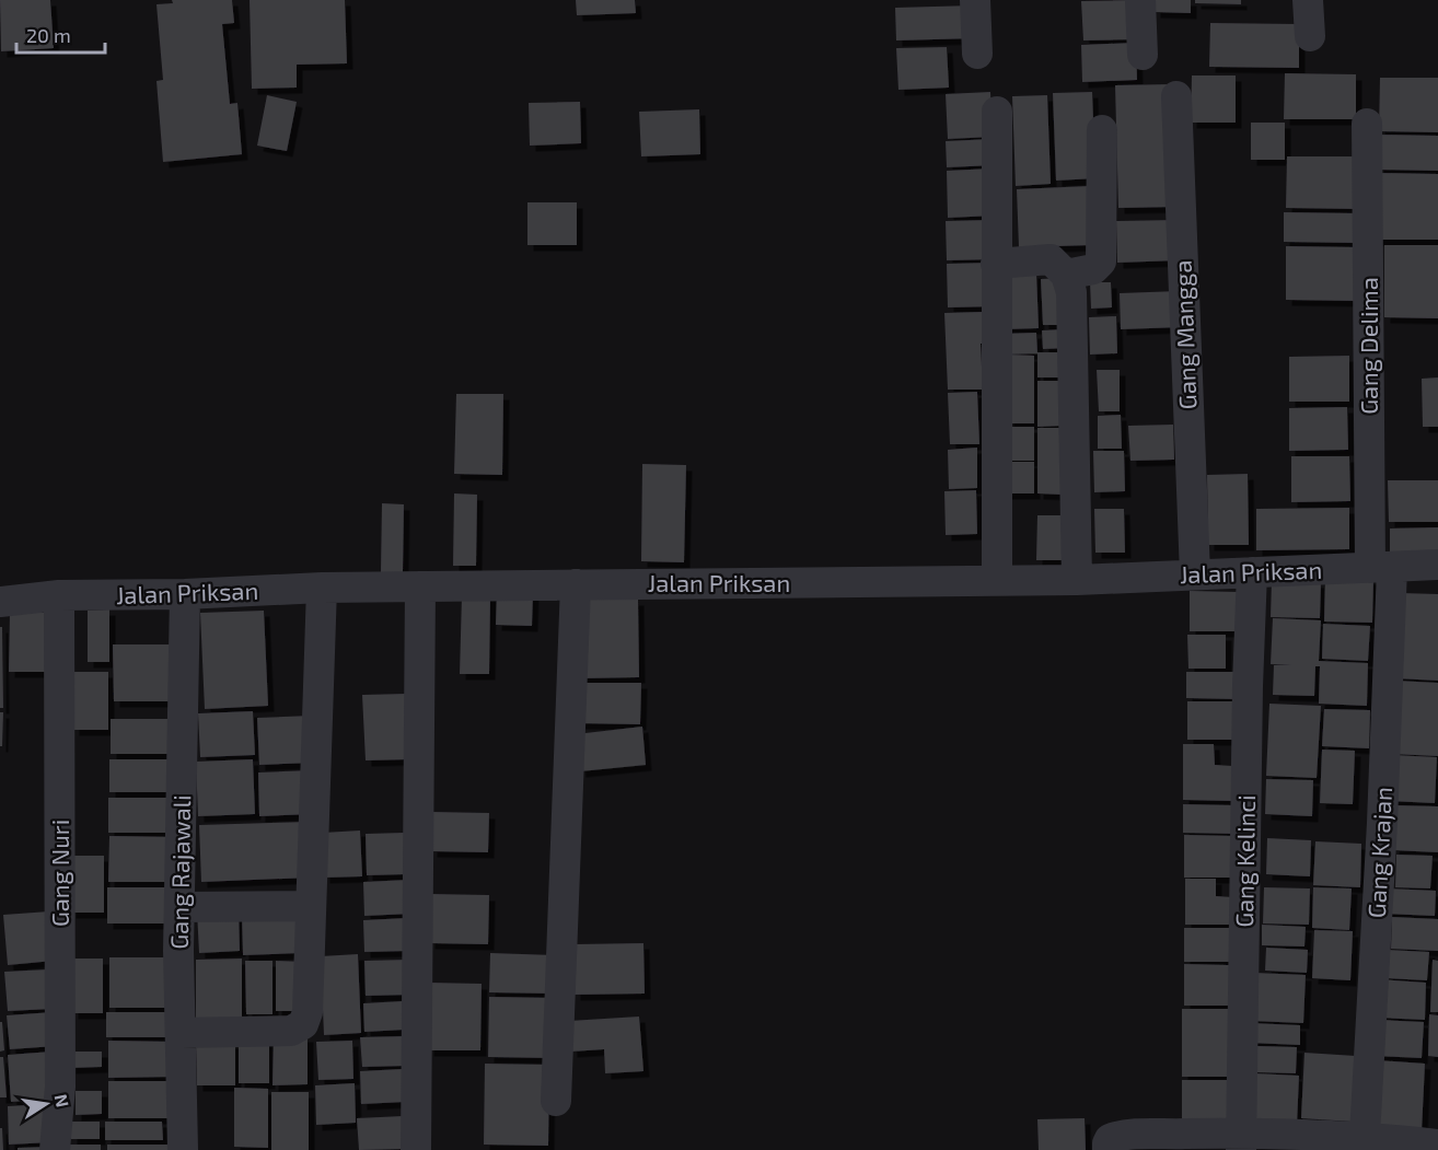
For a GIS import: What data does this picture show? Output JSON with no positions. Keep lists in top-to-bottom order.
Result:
{
  "streets": {
    "street": [
      "Gang Mangga",
      "Gang Delima",
      "Jalan Priksan",
      "Gang Krajan",
      "Gang Kelinci",
      "Gang Rajawali",
      "Gang Nuri"
    ]
  },
  "crossings": [
    ["Gang Mangga", "Jalan Priksan"],
    ["Gang Delima", "Jalan Priksan"],
    ["Gang Delima", "Gang Krajan"],
    ["Jalan Priksan", "Gang Krajan"],
    ["Jalan Priksan", "Gang Kelinci"],
    ["Jalan Priksan", "Gang Rajawali"],
    ["Jalan Priksan", "Gang Nuri"]
  ],
  "scale_bar": "20 m",
  "north": "right"
}
